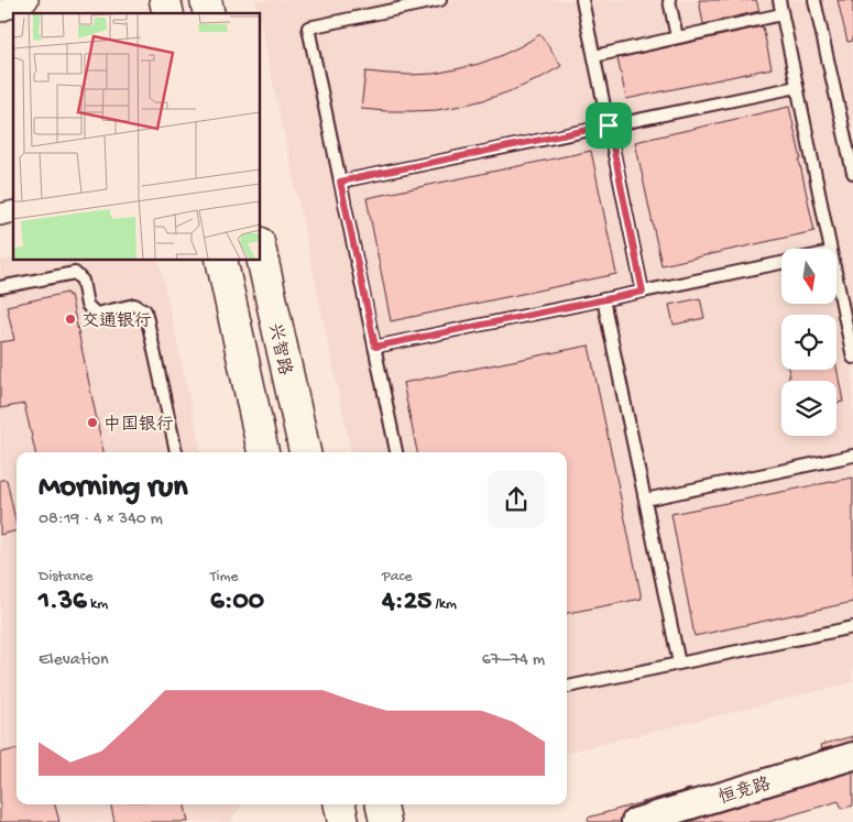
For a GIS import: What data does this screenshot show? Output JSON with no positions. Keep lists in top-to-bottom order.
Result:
{
  "streets": {
    "main road": ["兴智路"],
    "street": ["恒竞路"]
  },
  "places": ["交通银行", "中国银行"],
  "north": "bottom",
  "page": {
    "heading": ["Morning run", "08:19 · 4 × 340 m"],
    "stats": [
      ["Distance", "1.36 km"],
      ["Time", "6:00"],
      ["Pace", "4:25 /km"]
    ],
    "chart": ["Elevation", "67–74 m"]
  }
}
